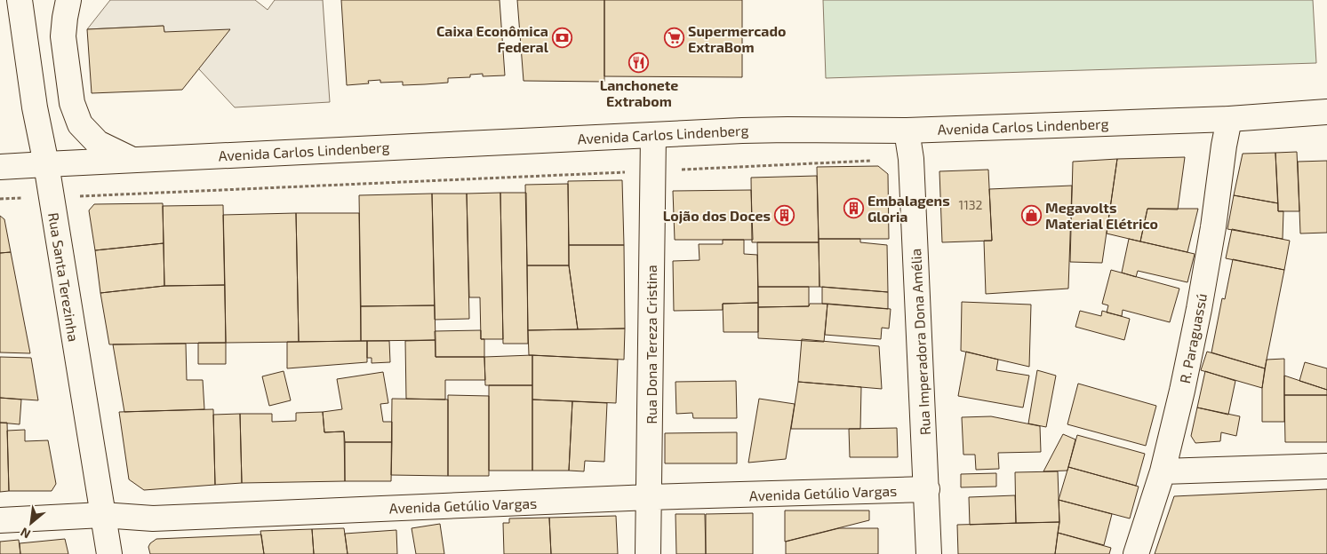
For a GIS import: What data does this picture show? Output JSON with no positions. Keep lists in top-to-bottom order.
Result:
{
  "streets": {
    "street": [
      "Avenida Carlos Lindenberg",
      "Rua Santa Terezinha",
      "R. Paraguassú",
      "Rua Imperadora Dona Amélia",
      "Rua Dona Tereza Cristina",
      "Avenida Getúlio Vargas"
    ]
  },
  "crossings": [
    ["Avenida Carlos Lindenberg", "Rua Santa Terezinha"],
    ["Avenida Carlos Lindenberg", "R. Paraguassú"],
    ["Avenida Carlos Lindenberg", "Rua Imperadora Dona Amélia"],
    ["Avenida Carlos Lindenberg", "Rua Dona Tereza Cristina"],
    ["Rua Santa Terezinha", "Avenida Getúlio Vargas"],
    ["Rua Imperadora Dona Amélia", "Avenida Getúlio Vargas"],
    ["Rua Dona Tereza Cristina", "Avenida Getúlio Vargas"]
  ],
  "places": {
    "bank": ["Caixa Econômica Federal"],
    "supermarket": ["Supermercado ExtraBom"],
    "restaurant": ["Lanchonete Extrabom"],
    "building": ["Embalagens Gloria", "Lojão dos Doces"],
    "shop": ["Megavolts Material Elétrico"]
  },
  "house_numbers": ["1132"],
  "north": "bottom left"
}
